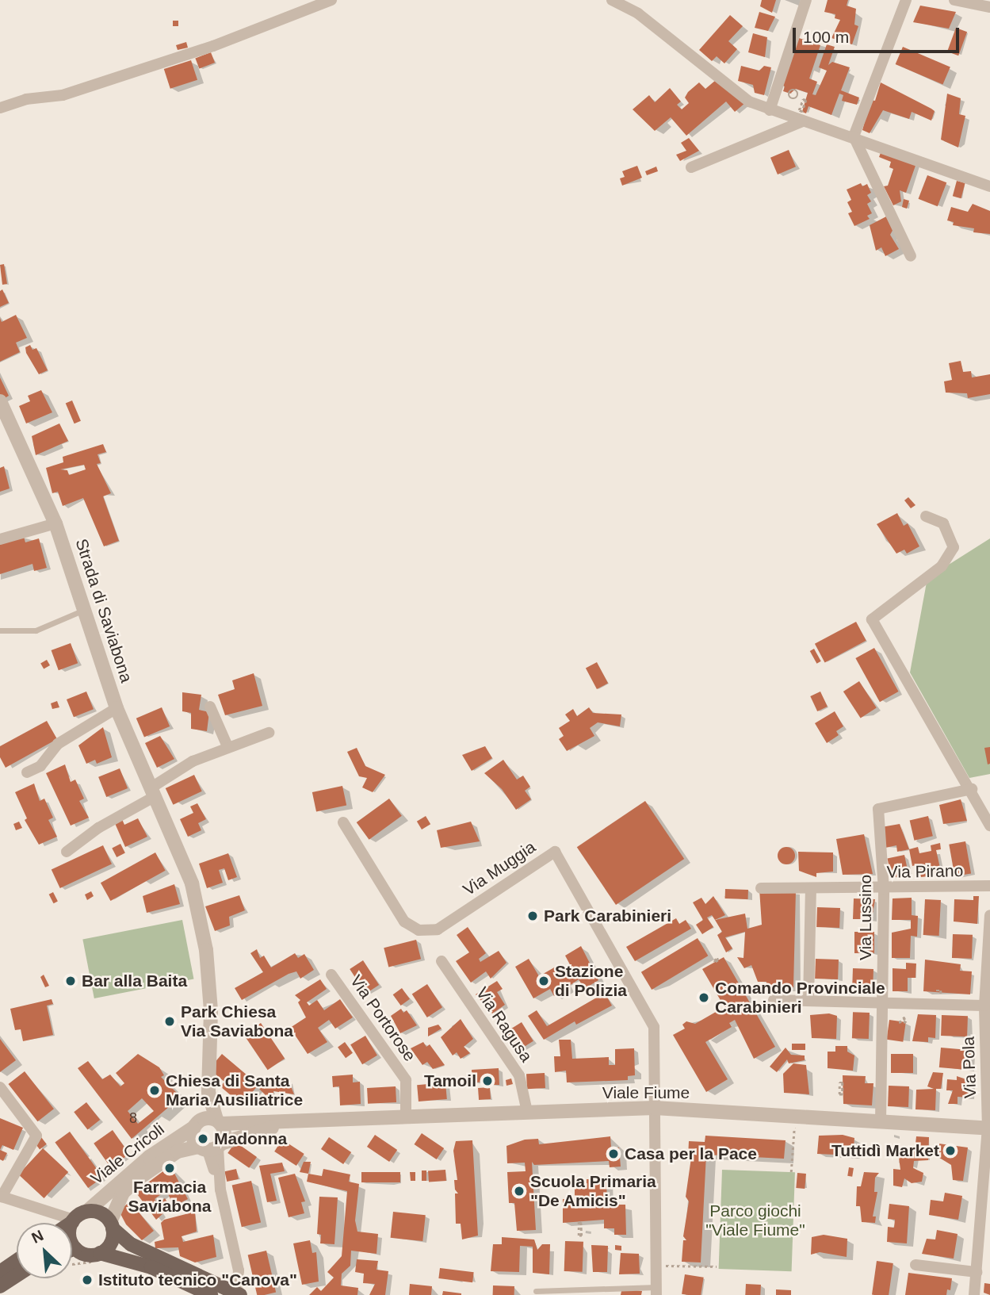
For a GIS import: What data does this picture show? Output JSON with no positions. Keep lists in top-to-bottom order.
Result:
{
  "streets": {
    "main road": ["Viale Cricoli"],
    "street": [
      "Strada di Saviabona",
      "Via Muggia",
      "Via Pirano",
      "Via Lussino",
      "Via Portorose",
      "Via Ragusa",
      "Via Pola",
      "Viale Fiume"
    ]
  },
  "crossings": [
    ["Strada di Saviabona", "Viale Fiume"],
    ["Strada di Saviabona", "Viale Cricoli"],
    ["Via Muggia", "Viale Fiume"],
    ["Via Pirano", "Via Lussino"],
    ["Via Lussino", "Viale Fiume"],
    ["Via Portorose", "Viale Fiume"],
    ["Via Ragusa", "Viale Fiume"],
    ["Via Pola", "Viale Fiume"],
    ["Viale Fiume", "Viale Cricoli"]
  ],
  "parks": ["Parco giochi \"Viale Fiume\""],
  "places": [
    "Park Carabinieri",
    "Bar alla Baita",
    "Stazione di Polizia",
    "Comando Provinciale Carabinieri",
    "Park Chiesa Via Saviabona",
    "Tamoil",
    "Chiesa di Santa Maria Ausiliatrice",
    "Madonna",
    "Tuttidì Market",
    "Casa per la Pace",
    "Farmacia Saviabona",
    "Scuola Primaria \"De Amicis\"",
    "Istituto tecnico \"Canova\""
  ],
  "house_numbers": ["8"],
  "scale_bar": "100 m",
  "north": "top left"
}
